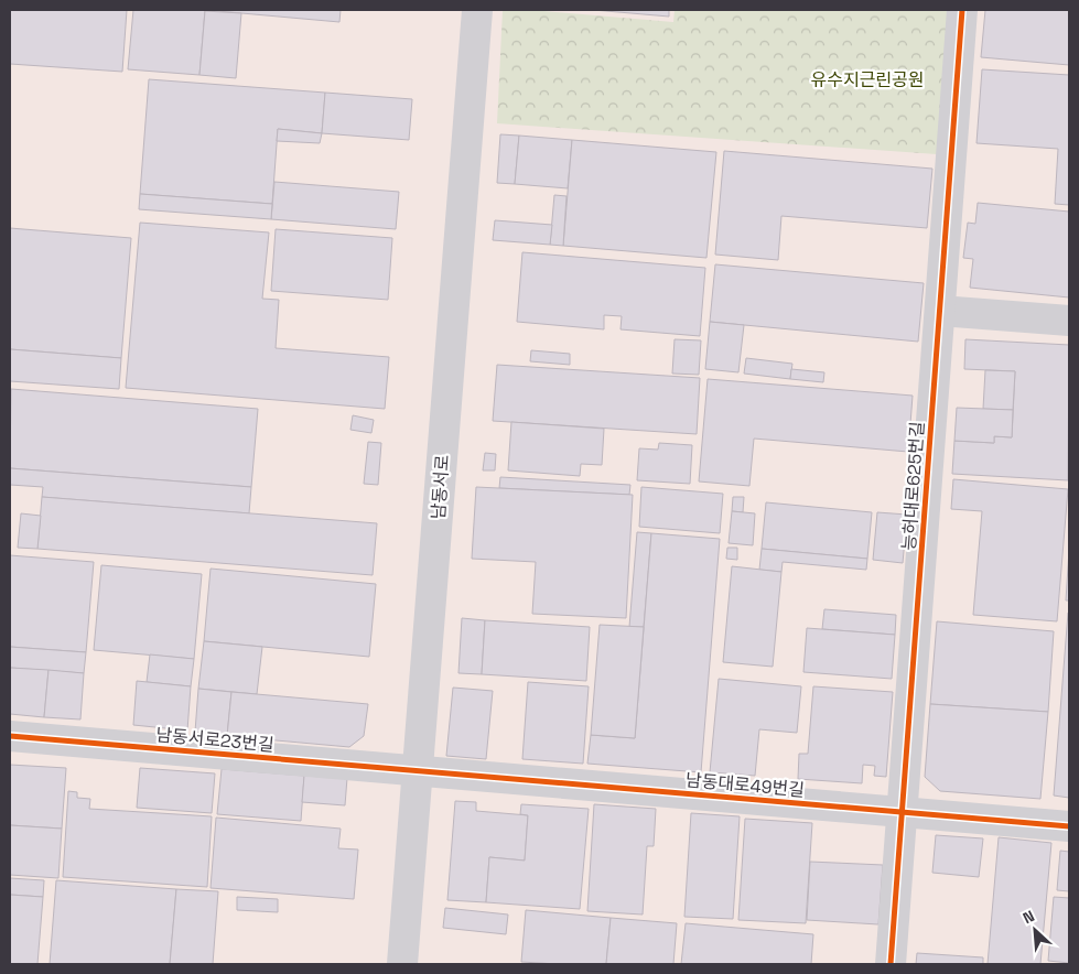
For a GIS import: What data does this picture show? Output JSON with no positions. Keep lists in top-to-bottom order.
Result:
{
  "streets": {
    "street": [
      "능허대로625번길",
      "남동서로",
      "남동서로23번길",
      "남동대로49번길"
    ]
  },
  "crossings": [
    ["능허대로625번길", "남동대로49번길"],
    ["남동서로", "남동서로23번길"],
    ["남동서로", "남동대로49번길"],
    ["남동서로23번길", "남동대로49번길"]
  ],
  "parks": ["유수지근린공원"],
  "north": "top left"
}
